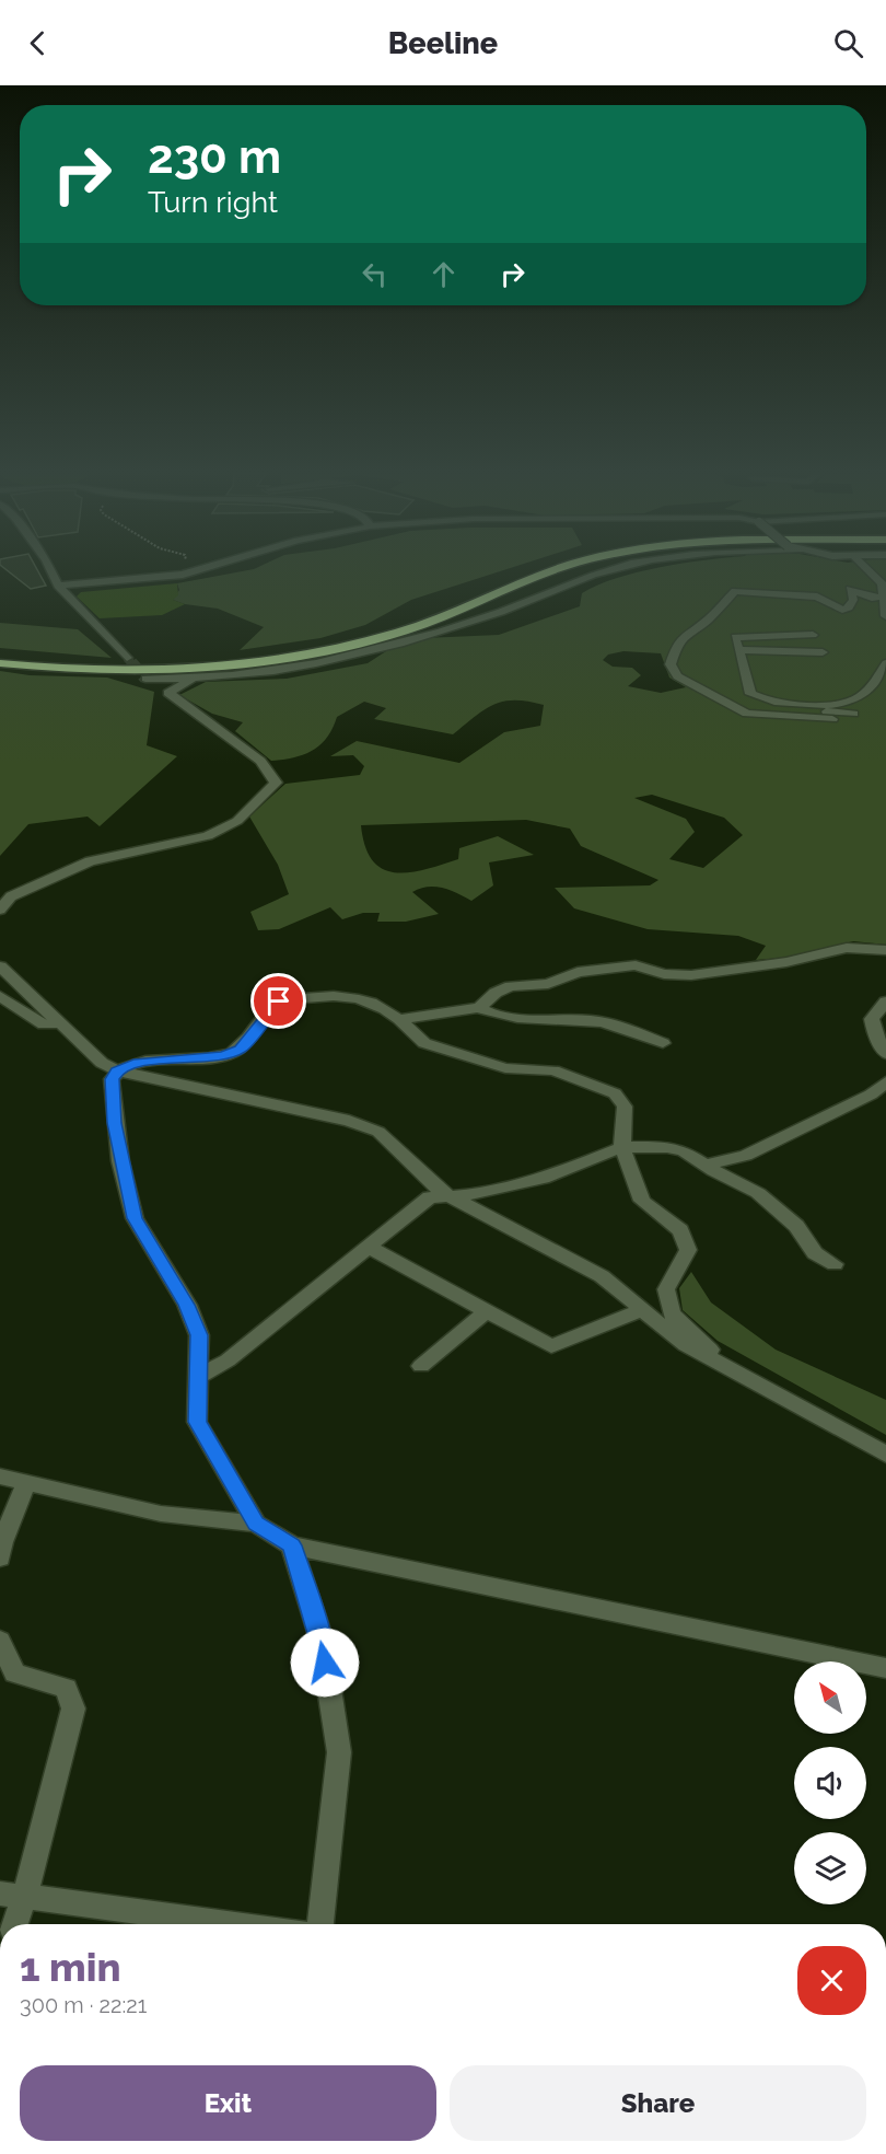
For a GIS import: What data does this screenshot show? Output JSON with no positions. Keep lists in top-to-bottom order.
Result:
{
  "north": "top left",
  "page": {
    "header": "Beeline",
    "turn": ["230 m", "Turn right"],
    "heading": ["1 min", "300 m · 22:21"],
    "buttons": ["Exit", "Share"]
  }
}
